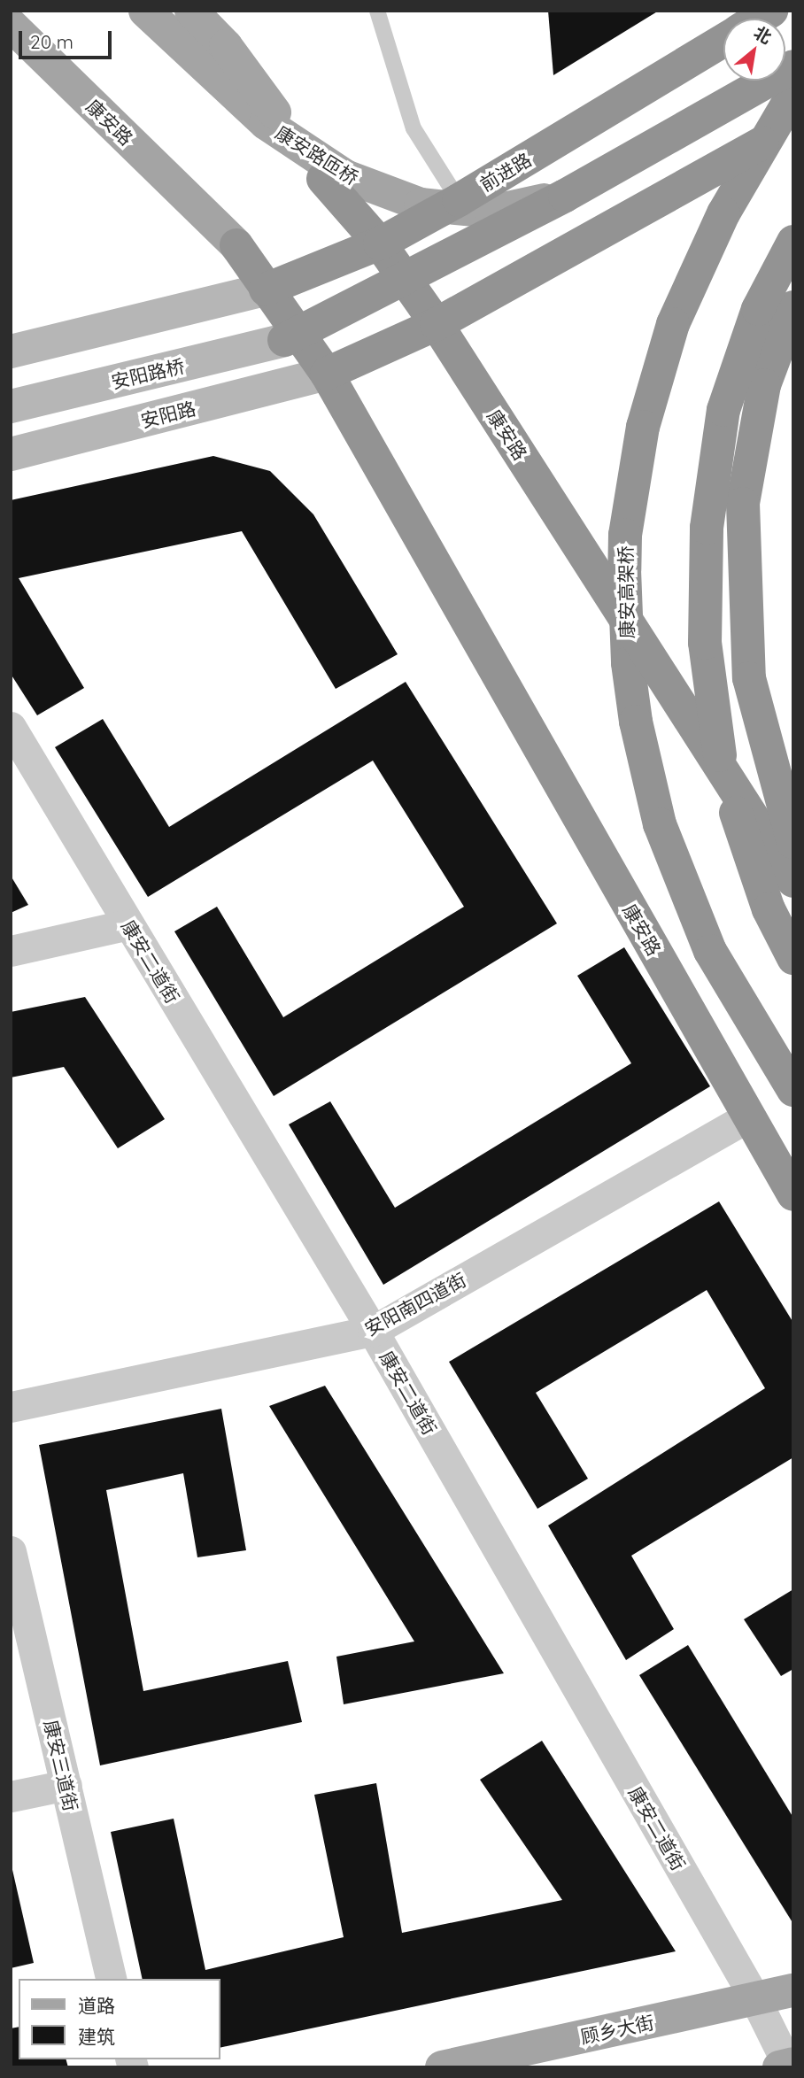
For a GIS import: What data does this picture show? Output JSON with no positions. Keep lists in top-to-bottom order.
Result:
{
  "streets": {
    "highway": ["康安路", "前进路", "康安高架桥"],
    "main road": [
      "康安路匝桥",
      "安阳路桥",
      "安阳路",
      "顾乡大街"
    ],
    "street": ["康安二道街", "安阳南四道街", "康安三道街"]
  },
  "crossings": [
    ["康安路", "前进路"],
    ["康安路", "安阳路"],
    ["康安路", "安阳南四道街"],
    ["康安二道街", "安阳南四道街"],
    ["康安二道街", "顾乡大街"]
  ],
  "legend": ["道路", "建筑"],
  "scale_bar": "20 m",
  "north": "top right"
}
